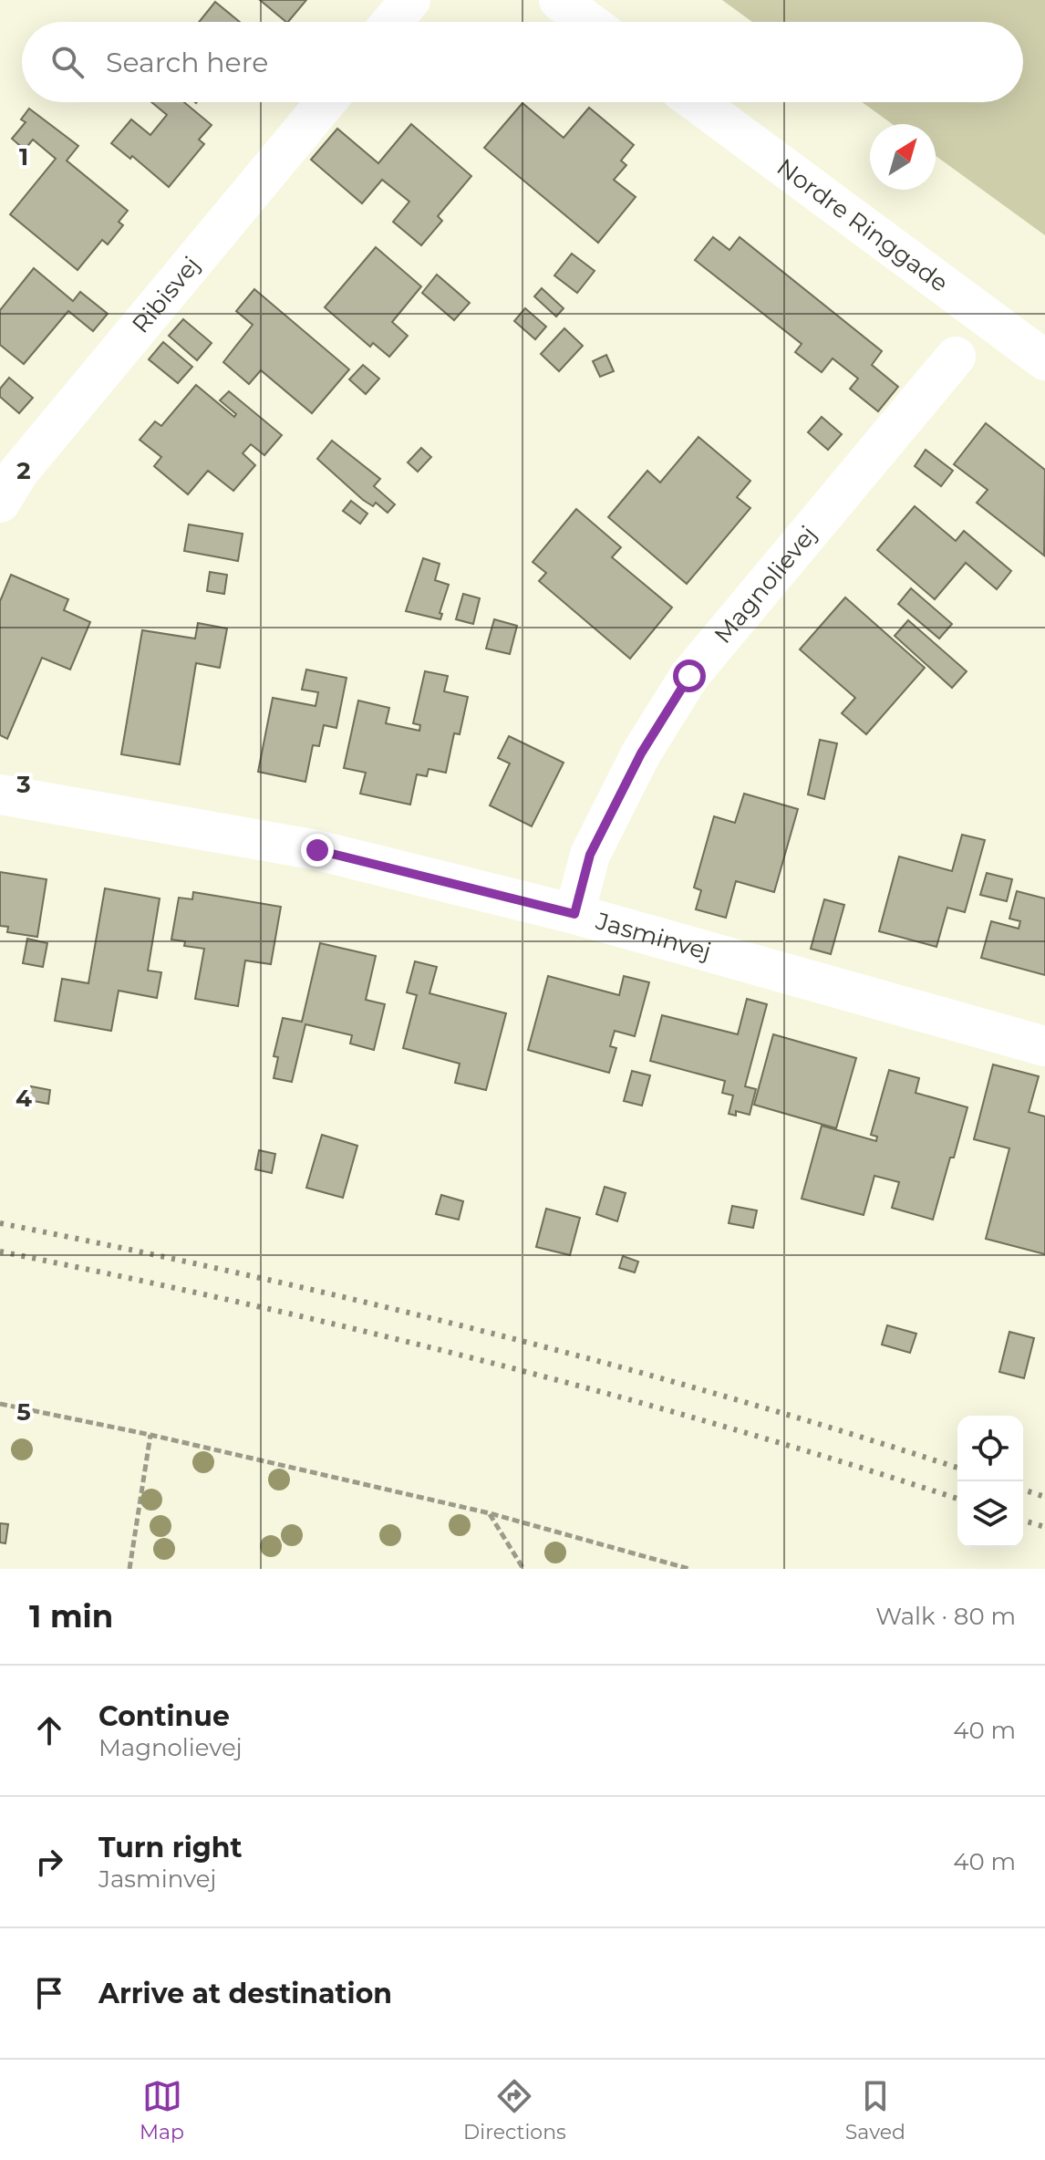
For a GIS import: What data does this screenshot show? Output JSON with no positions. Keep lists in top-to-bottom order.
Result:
{
  "streets": {
    "street": [
      "Nordre Ringgade",
      "Ribisvej",
      "Magnolievej",
      "Jasminvej"
    ]
  },
  "crossings": [
    ["Magnolievej", "Jasminvej"]
  ],
  "north": "top right",
  "page": {
    "search": "Search here",
    "heading": ["1 min", "Walk · 80 m"],
    "list": [
      ["Continue", "Magnolievej", "40 m"],
      ["Turn right", "Jasminvej", "40 m"],
      "Arrive at destination"
    ],
    "nav": ["Map", "Directions", "Saved"]
  },
  "grid": {
    "rows": [
      "1",
      "2",
      "3",
      "4",
      "5"
    ]
  }
}
